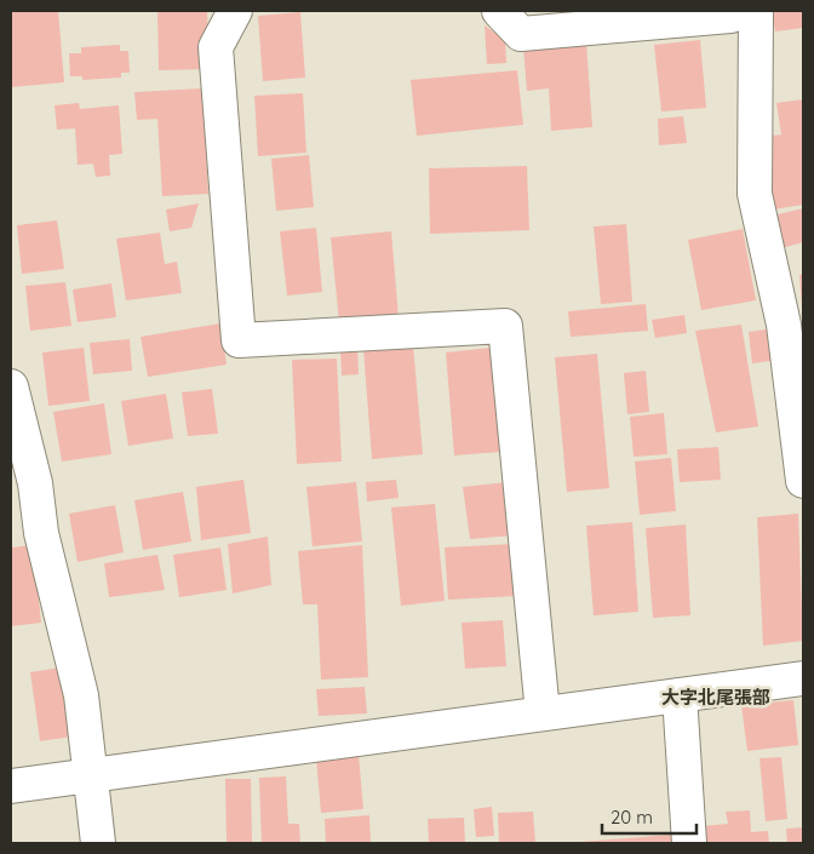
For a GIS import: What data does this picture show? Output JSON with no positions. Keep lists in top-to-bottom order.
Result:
{
  "districts": ["大字北尾張部"],
  "scale_bar": "20 m"
}
